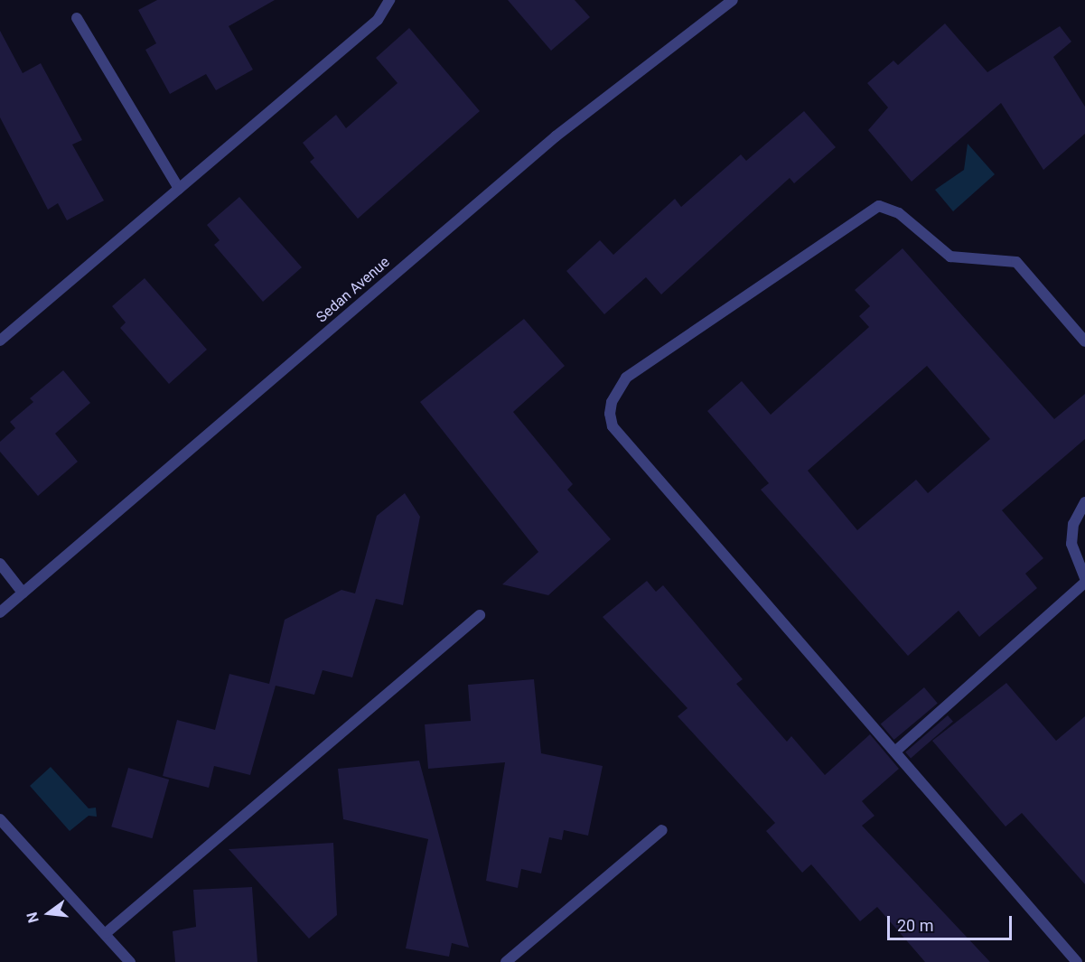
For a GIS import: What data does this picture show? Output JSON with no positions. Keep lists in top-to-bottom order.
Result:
{
  "streets": {
    "street": ["Sedan Avenue"]
  },
  "scale_bar": "20 m",
  "north": "left"
}
